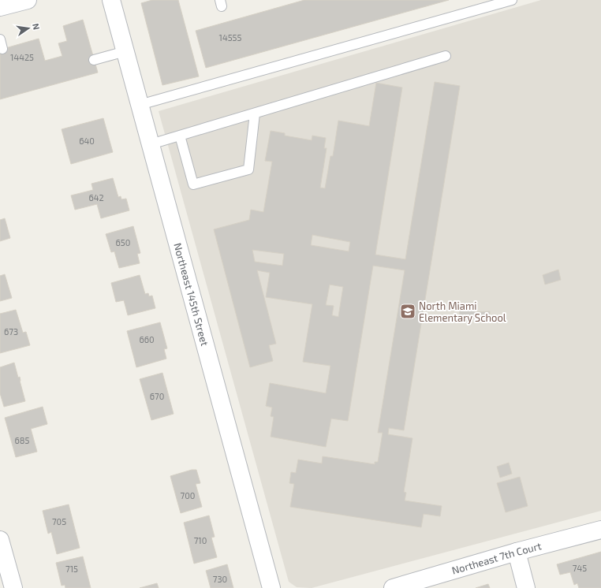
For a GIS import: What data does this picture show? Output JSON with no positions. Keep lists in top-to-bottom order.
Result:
{
  "streets": {
    "street": ["Northeast 145th Street", "Northeast 7th Court"]
  },
  "places": {
    "school or university": ["North Miami Elementary School"]
  },
  "house_numbers": [
    "14555",
    "14425",
    "640",
    "642",
    "650",
    "673",
    "660",
    "670",
    "685",
    "700",
    "705",
    "710",
    "745",
    "715",
    "730"
  ],
  "north": "right"
}
